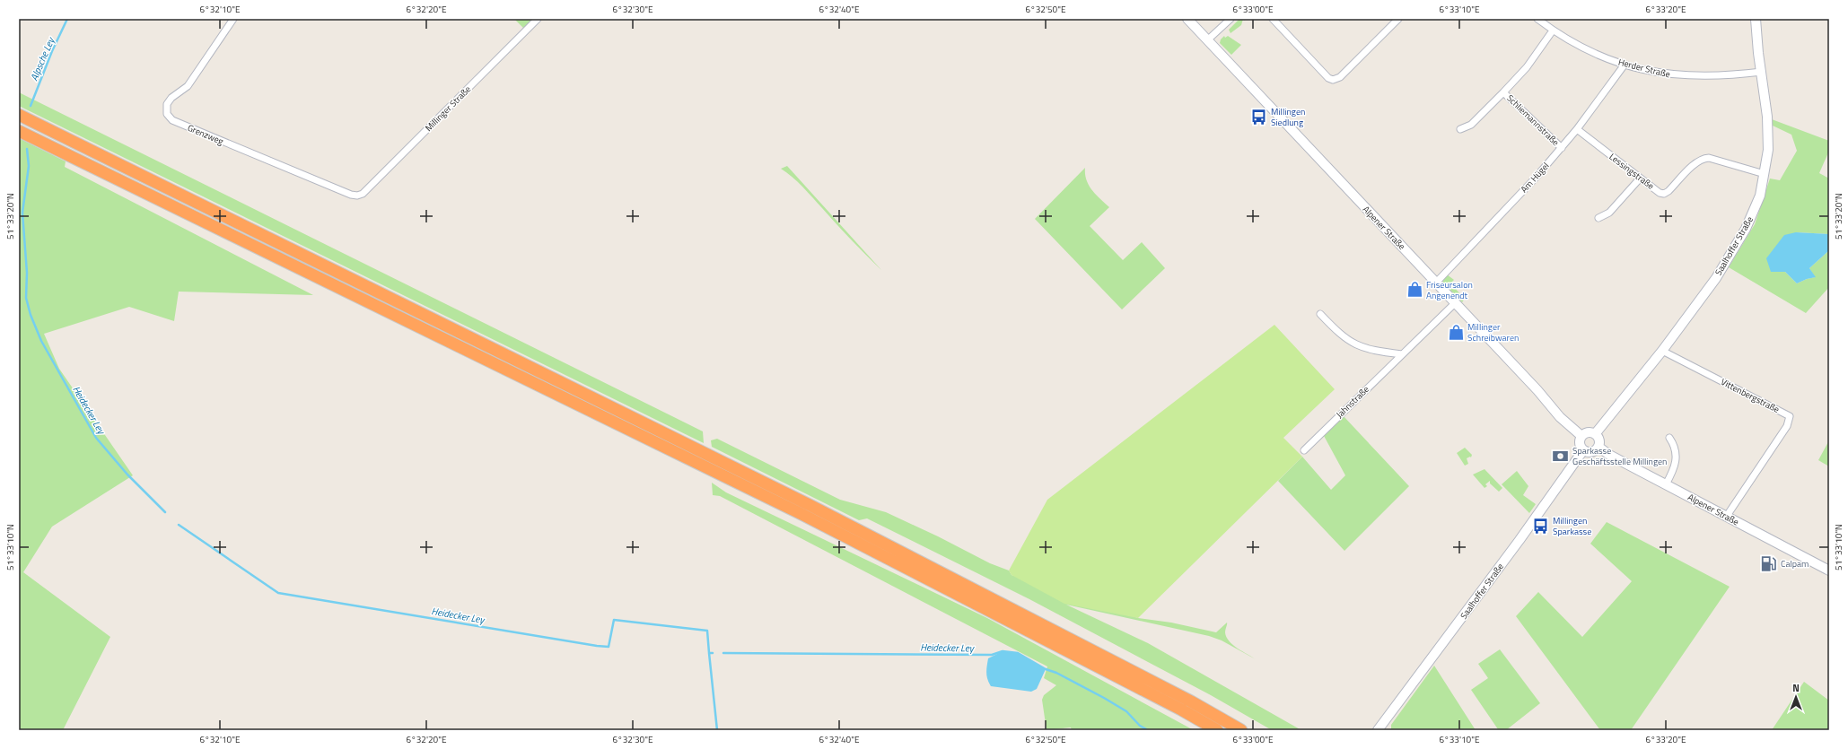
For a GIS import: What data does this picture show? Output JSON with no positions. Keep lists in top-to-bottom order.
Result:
{
  "streets": {
    "street": [
      "Herder Straße",
      "Millinger Straße",
      "Schliemannstraße",
      "Grenzweg",
      "Lessingstraße",
      "Am Hügel",
      "Alpener Straße",
      "Saalhoffer Straße",
      "Vittenbergstraße",
      "Jahnstraße"
    ]
  },
  "crossings": [
    ["Herder Straße", "Schliemannstraße"],
    ["Herder Straße", "Am Hügel"],
    ["Herder Straße", "Saalhoffer Straße"],
    ["Millinger Straße", "Grenzweg"],
    ["Schliemannstraße", "Am Hügel"],
    ["Lessingstraße", "Am Hügel"],
    ["Lessingstraße", "Saalhoffer Straße"],
    ["Am Hügel", "Alpener Straße"],
    ["Alpener Straße", "Saalhoffer Straße"],
    ["Alpener Straße", "Vittenbergstraße"],
    ["Alpener Straße", "Jahnstraße"],
    ["Saalhoffer Straße", "Vittenbergstraße"]
  ],
  "water": ["Alpsche Ley", "Heidecker Ley"],
  "places": {
    "bus stop": ["Millingen Siedlung", "Millingen Sparkasse"],
    "shop": ["Friseursalon Angenendt", "Millinger Schreibwaren"],
    "bank": ["Sparkasse Geschäftsstelle Millingen"],
    "fuel station": ["Calpam"]
  },
  "north": "top",
  "coordinates": [
    "6°32'10\"E",
    "6°32'20\"E",
    "6°32'30\"E",
    "6°32'40\"E",
    "6°32'50\"E",
    "6°33'00\"E",
    "6°33'10\"E",
    "6°33'20\"E",
    "51°33'20\"N",
    "51°33'10\"N"
  ]
}
